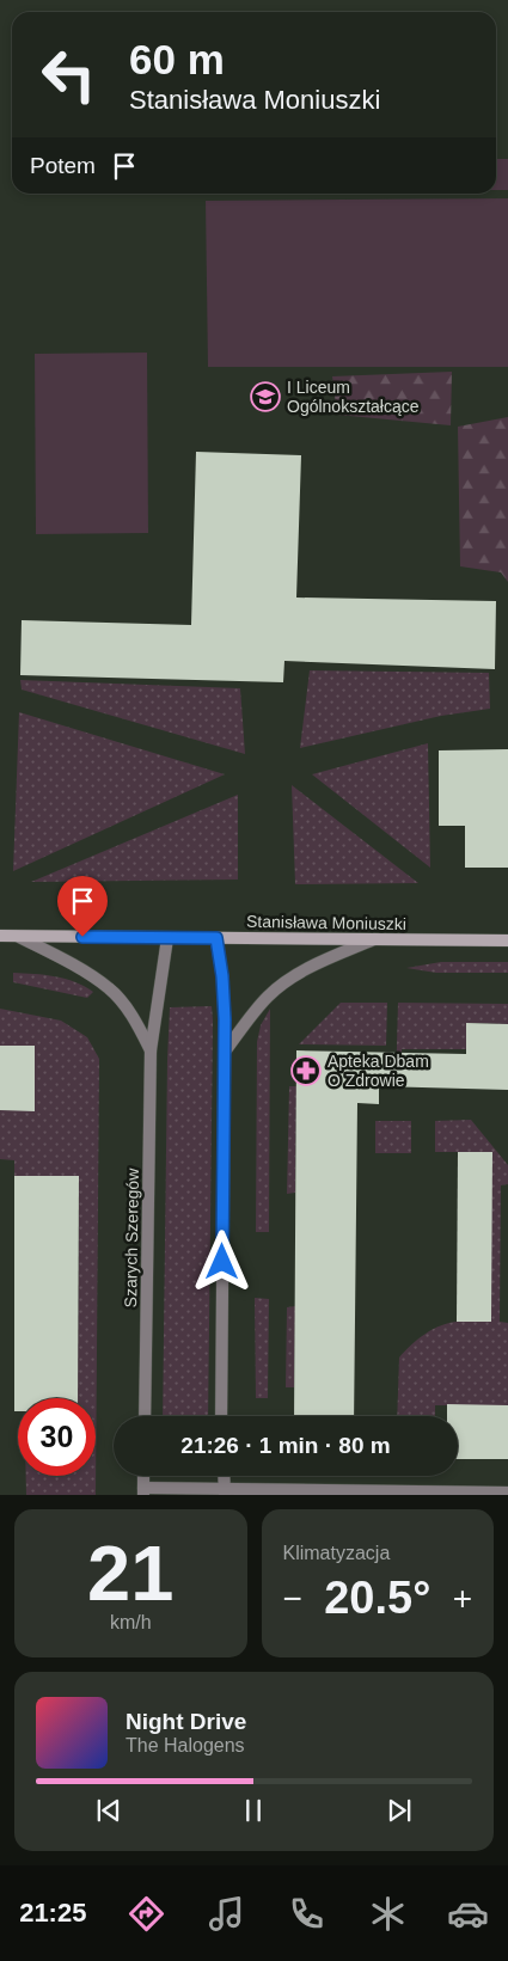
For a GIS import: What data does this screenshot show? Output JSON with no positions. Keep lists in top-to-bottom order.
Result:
{
  "streets": {
    "street": ["Stanisława Moniuszki", "Szarych Szeregów"]
  },
  "crossings": [
    ["Stanisława Moniuszki", "Szarych Szeregów"]
  ],
  "places": {
    "school or university": ["I Liceum Ogólnokształcące"],
    "pharmacy": ["Apteka Dbam O Zdrowie"]
  },
  "page": {
    "turn": ["60 m", "Stanisława Moniuszki"],
    "then": "Potem",
    "limit": "30",
    "trip": "21:26 · 1 min · 80 m",
    "tile": [
      ["21", "km/h"],
      "Klimatyzacja"
    ],
    "heat": ["−", "20.5°", "+"],
    "song": ["Night Drive", "The Halogens"],
    "tabs": "21:25"
  }
}
